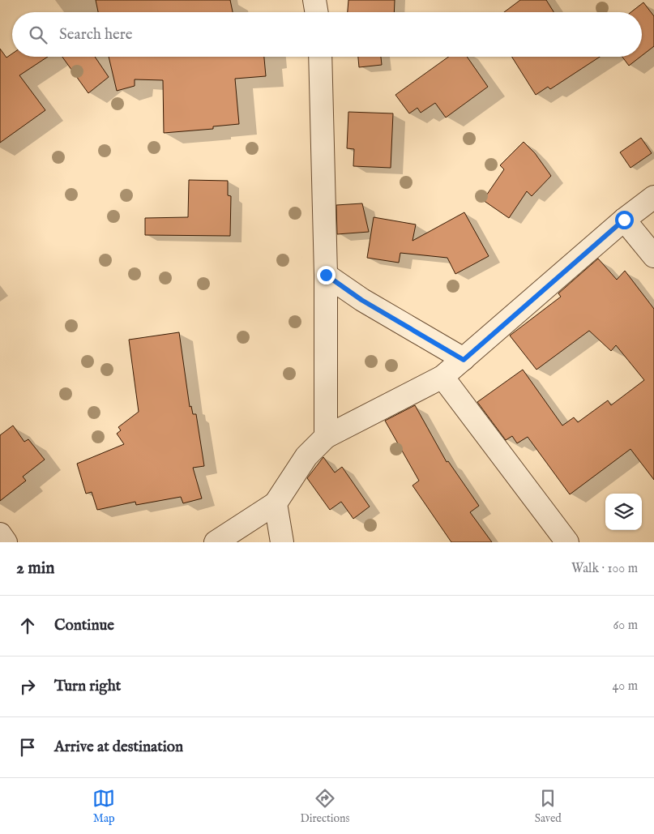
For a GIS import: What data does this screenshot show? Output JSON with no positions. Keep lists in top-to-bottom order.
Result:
{
  "page": {
    "search": "Search here",
    "heading": ["2 min", "Walk · 100 m"],
    "list": [
      ["Continue", "60 m"],
      ["Turn right", "40 m"],
      "Arrive at destination"
    ],
    "nav": ["Map", "Directions", "Saved"]
  }
}
